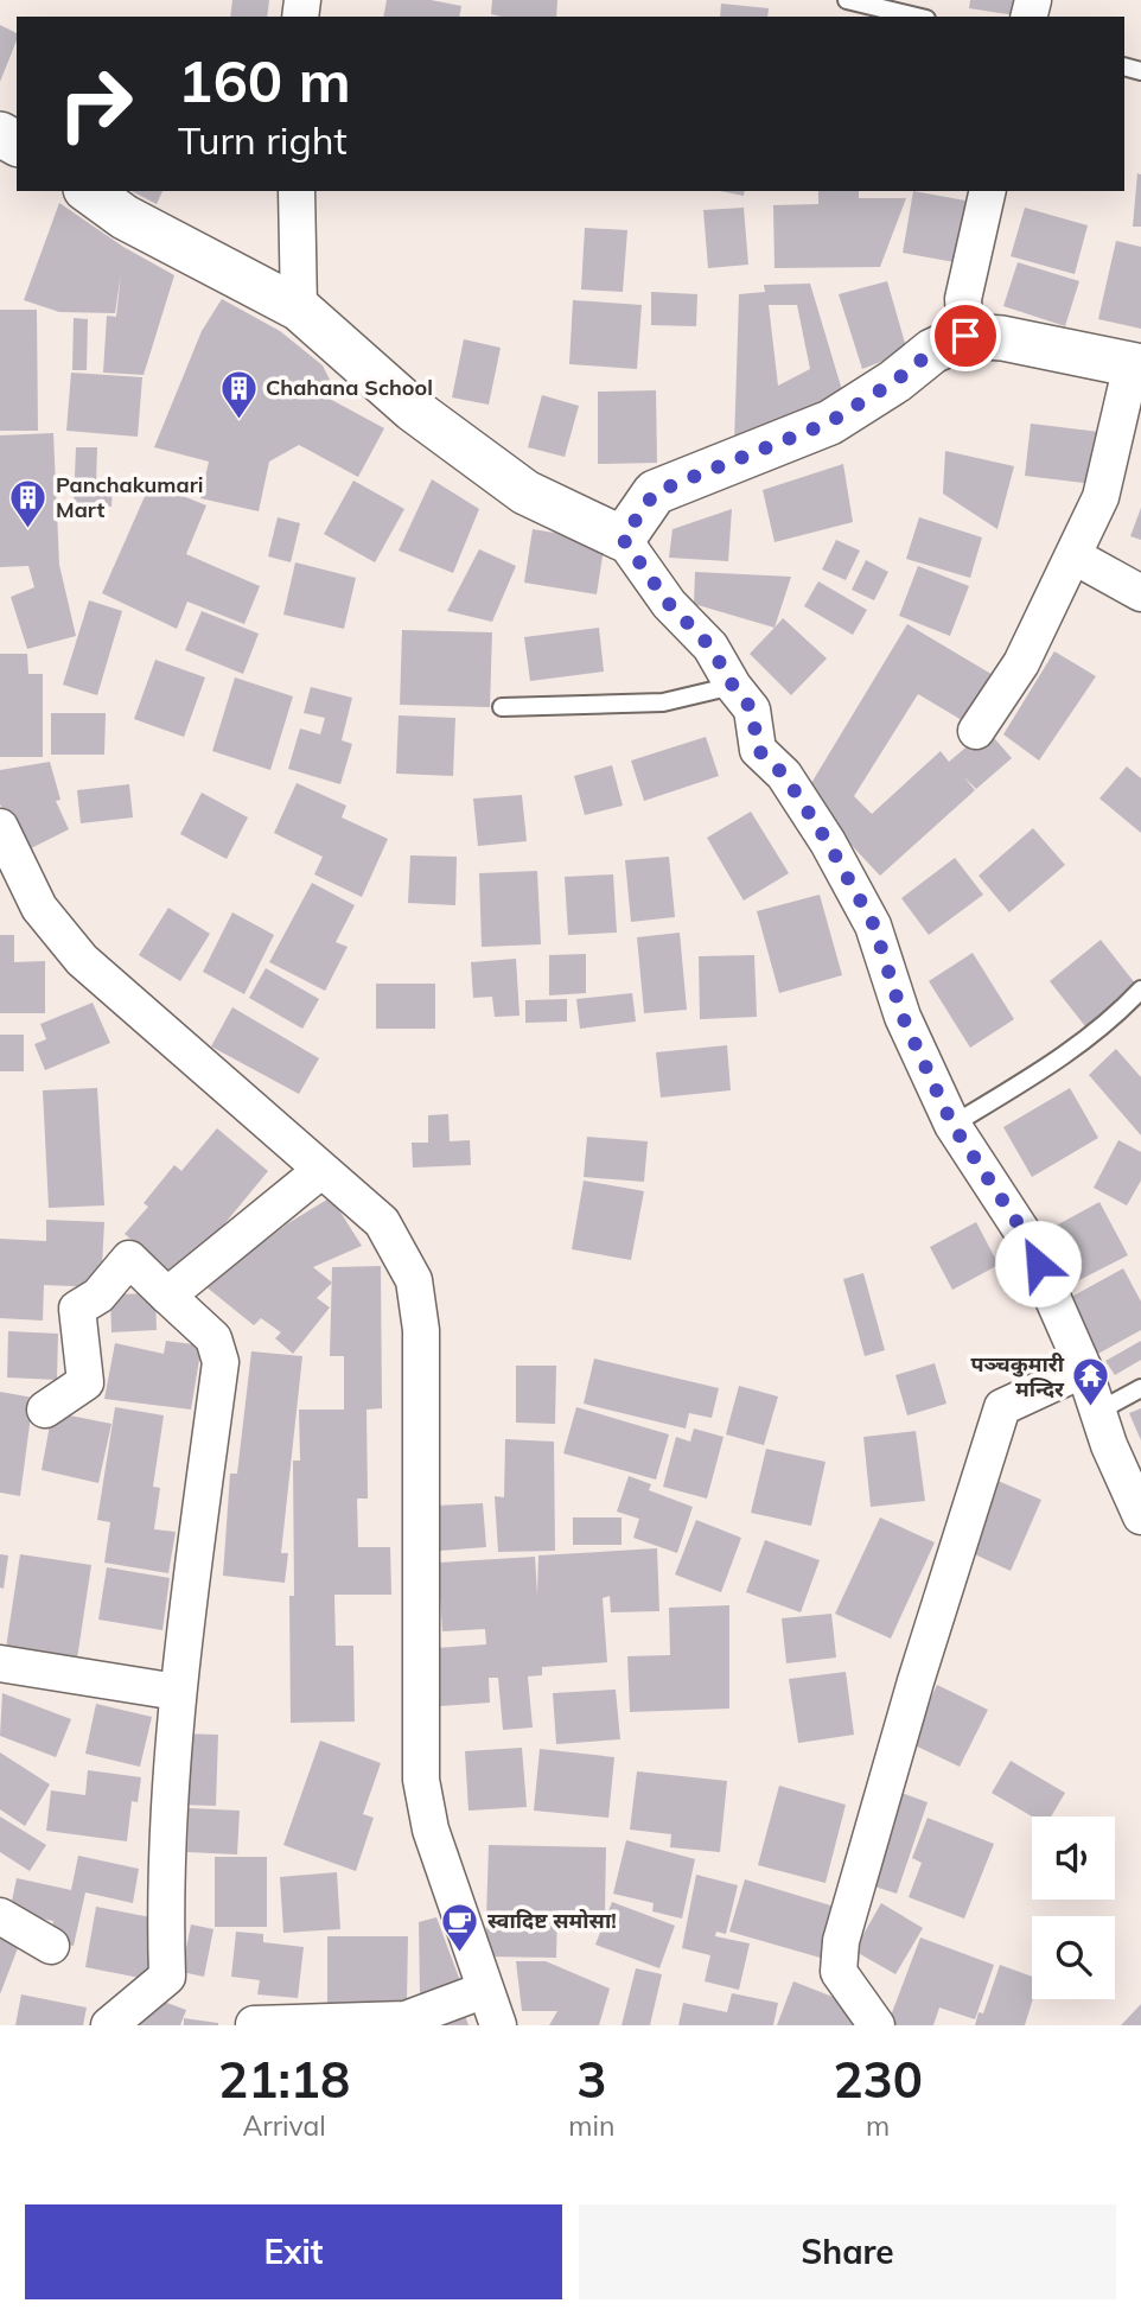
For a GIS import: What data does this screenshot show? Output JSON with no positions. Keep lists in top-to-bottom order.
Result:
{
  "places": {
    "building": ["Chahana School", "Panchakumari Mart"],
    "temple": ["पञ्चकुमारी मन्दिर"],
    "cafe": ["स्वादिष्ट समोसा!"]
  },
  "page": {
    "turn": ["160 m", "Turn right"],
    "eta": [
      "21:18",
      "Arrival",
      "3",
      "min",
      "230",
      "m"
    ],
    "buttons": ["Exit", "Share"]
  }
}
